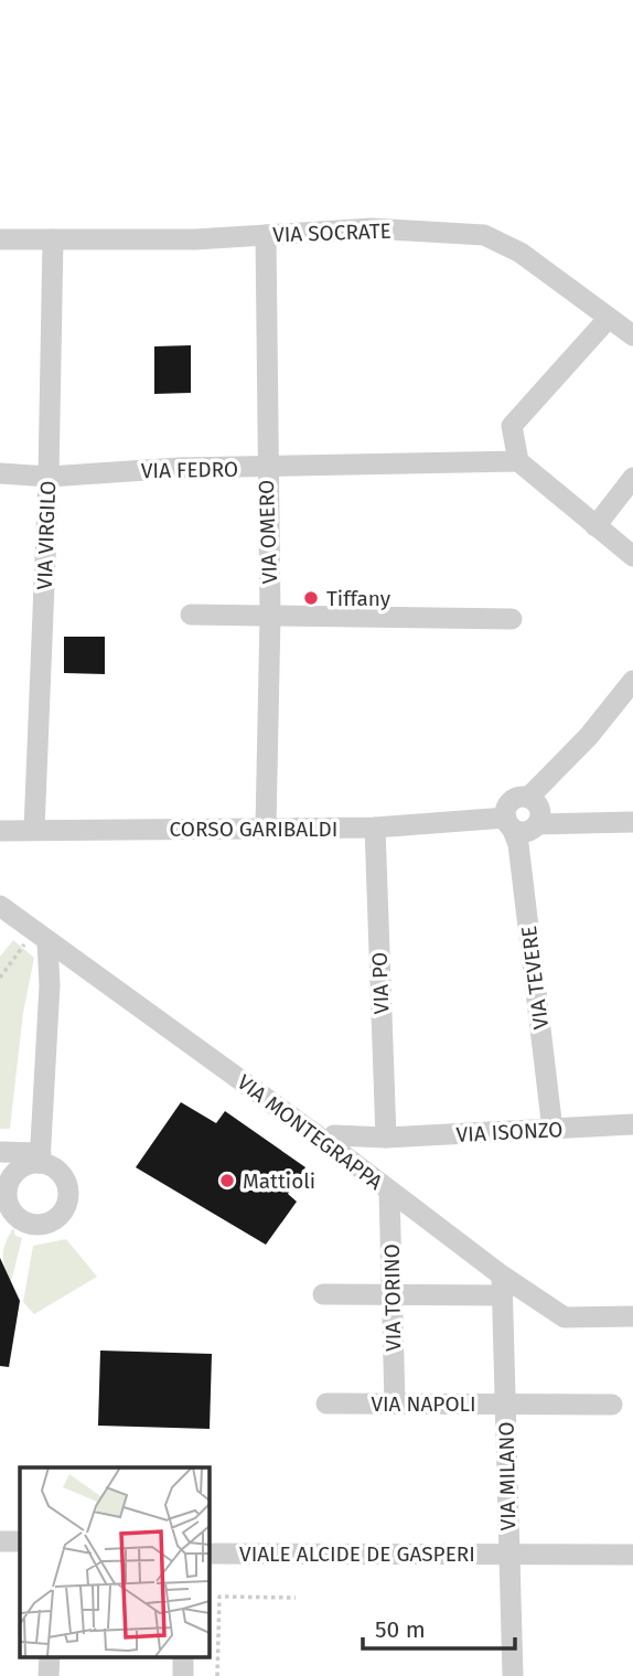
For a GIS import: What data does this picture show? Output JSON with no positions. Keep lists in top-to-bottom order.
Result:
{
  "streets": {
    "street": [
      "VIA SOCRATE",
      "VIA FEDRO",
      "VIA OMERO",
      "VIA VIRGILO",
      "CORSO GARIBALDI",
      "VIA TEVERE",
      "VIA PO",
      "VIA MONTEGRAPPA",
      "VIA ISONZO",
      "VIA TORINO",
      "VIA NAPOLI",
      "VIA MILANO",
      "VIALE ALCIDE DE GASPERI"
    ]
  },
  "crossings": [
    ["VIA SOCRATE", "VIA OMERO"],
    ["VIA SOCRATE", "VIA VIRGILO"],
    ["VIA FEDRO", "VIA OMERO"],
    ["VIA FEDRO", "VIA VIRGILO"],
    ["VIA OMERO", "CORSO GARIBALDI"],
    ["VIA VIRGILO", "CORSO GARIBALDI"],
    ["CORSO GARIBALDI", "VIA TEVERE"],
    ["CORSO GARIBALDI", "VIA PO"],
    ["VIA TEVERE", "VIA ISONZO"],
    ["VIA PO", "VIA ISONZO"],
    ["VIA MONTEGRAPPA", "VIA ISONZO"],
    ["VIA MONTEGRAPPA", "VIA TORINO"],
    ["VIA MONTEGRAPPA", "VIA MILANO"],
    ["VIA TORINO", "VIA NAPOLI"],
    ["VIA NAPOLI", "VIA MILANO"],
    ["VIA MILANO", "VIALE ALCIDE DE GASPERI"]
  ],
  "places": ["Tiffany", "Mattioli"],
  "scale_bar": "50 m"
}
